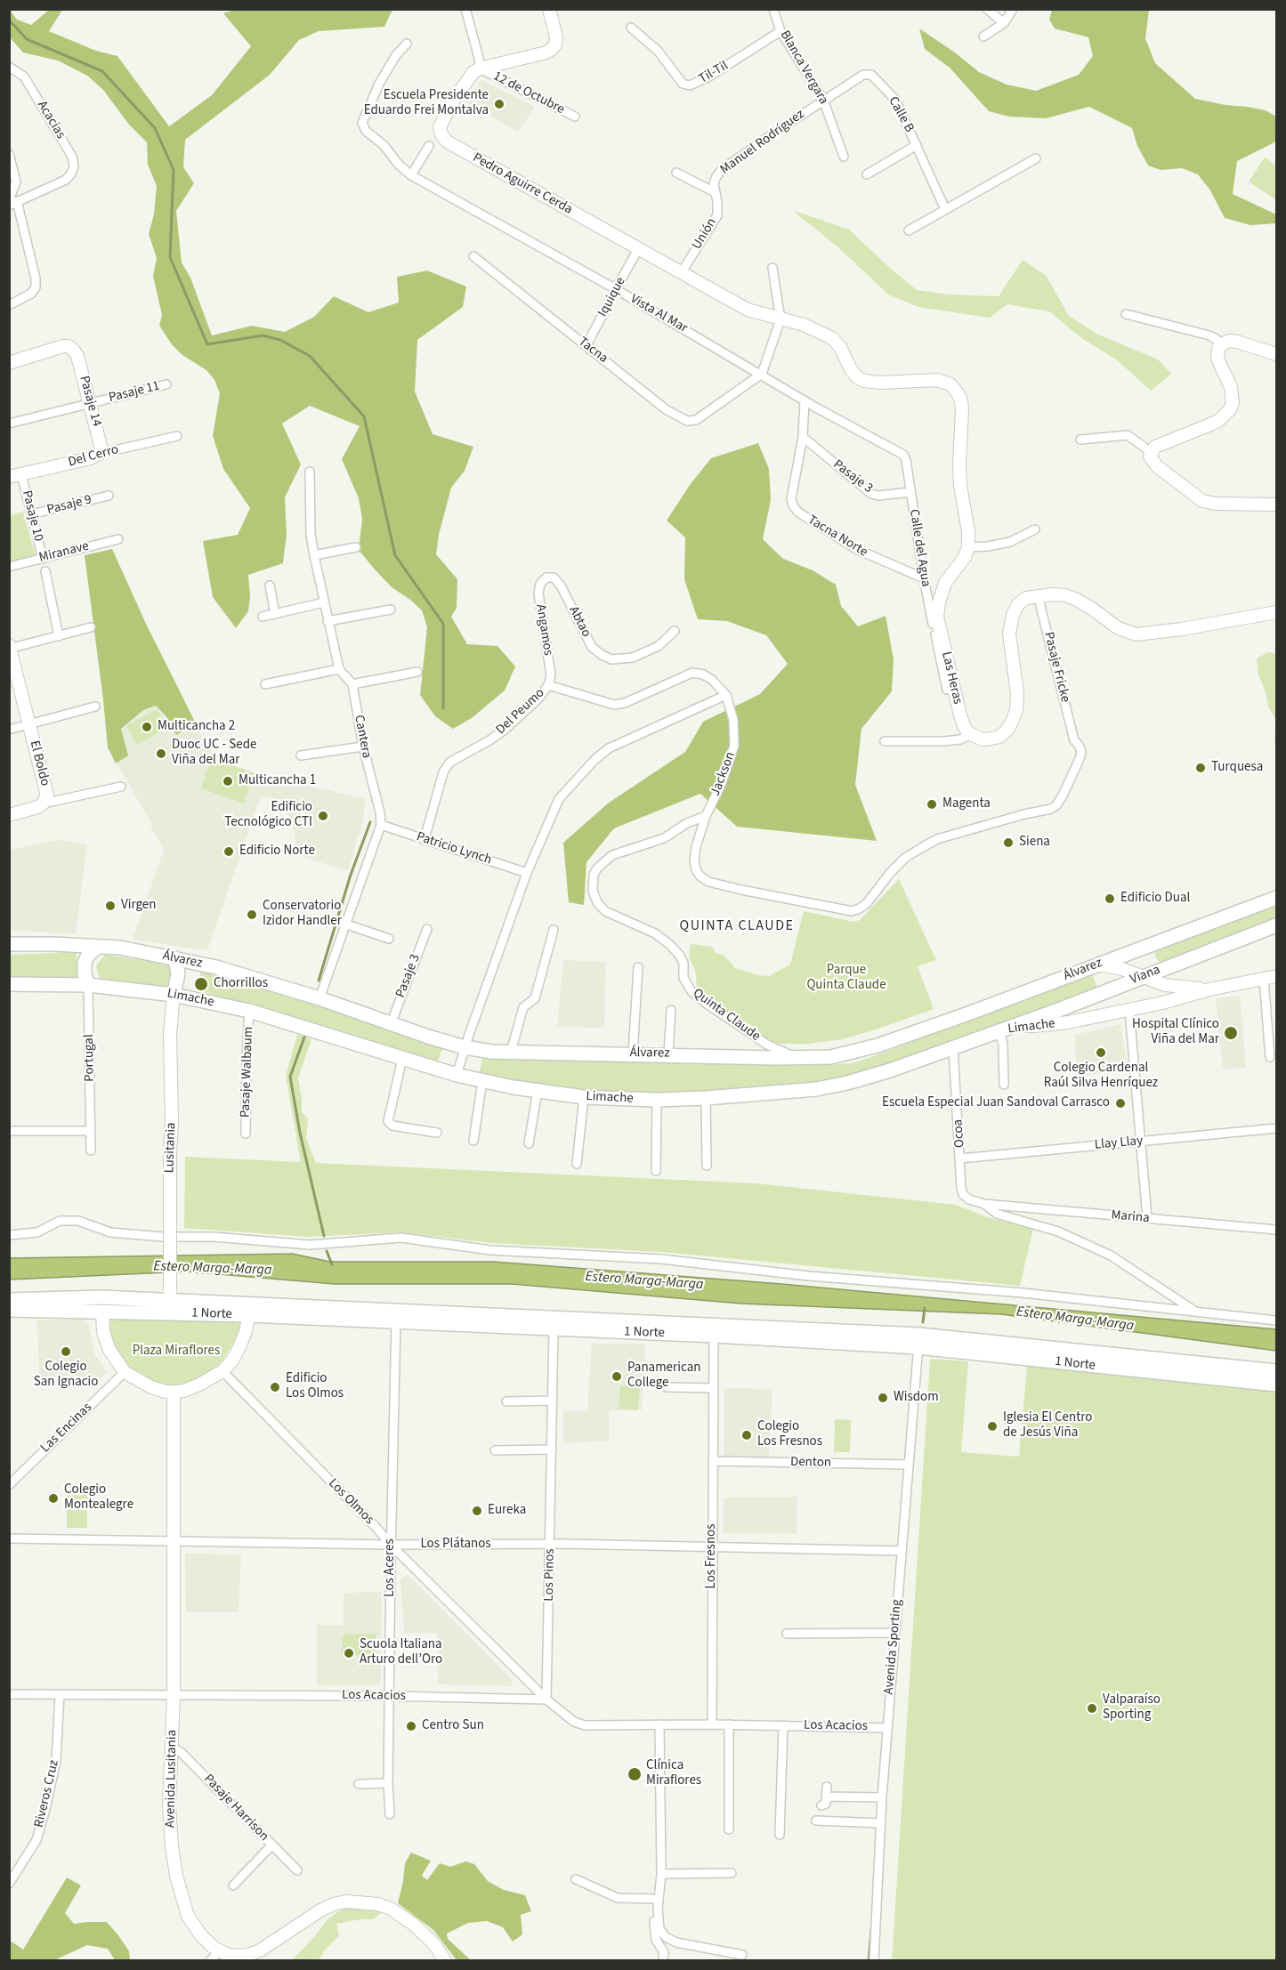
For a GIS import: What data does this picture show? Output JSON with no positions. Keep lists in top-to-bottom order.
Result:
{
  "streets": {
    "main road": [
      "Álvarez",
      "Viana",
      "Limache",
      "1 Norte"
    ],
    "street": [
      "Blanca Vergara",
      "Til-Til",
      "12 de Octubre",
      "Calle B",
      "Acacias",
      "Manuel Rodríguez",
      "Pedro Aguirre Cerda",
      "Unión",
      "Iquique",
      "Vista Al Mar",
      "Tacna",
      "Pasaje 11",
      "Pasaje 14",
      "Del Cerro",
      "Pasaje 3",
      "Pasaje 9",
      "Pasaje 10",
      "Tacna Norte",
      "Calle del Agua",
      "Miranave",
      "Abtao",
      "Angamos",
      "Pasaje Fricke",
      "Las Heras",
      "Del Peumo",
      "Cantera",
      "El Boldo",
      "Jackson",
      "Patricio Lynch",
      "Quinta Claude",
      "Portugal",
      "Pasaje Walbaum",
      "Ocoa",
      "Llay Llay",
      "Lusitania",
      "Marina",
      "Las Encinas",
      "Denton",
      "Los Olmos",
      "Los Plátanos",
      "Los Fresnos",
      "Los Aceres",
      "Los Pinos",
      "Avenida Sporting",
      "Los Acacios",
      "Avenida Lusitania",
      "Riveros Cruz",
      "Pasaje Harrison"
    ]
  },
  "crossings": [
    ["Blanca Vergara", "Til-Til"],
    ["Blanca Vergara", "Calle B"],
    ["Blanca Vergara", "Manuel Rodríguez"],
    ["12 de Octubre", "Pedro Aguirre Cerda"],
    ["Calle B", "Manuel Rodríguez"],
    ["Manuel Rodríguez", "Unión"],
    ["Pedro Aguirre Cerda", "Unión"],
    ["Pedro Aguirre Cerda", "Iquique"],
    ["Iquique", "Vista Al Mar"],
    ["Iquique", "Tacna"],
    ["Vista Al Mar", "Tacna"],
    ["Vista Al Mar", "Tacna Norte"],
    ["Vista Al Mar", "Calle del Agua"],
    ["Pasaje 11", "Pasaje 14"],
    ["Pasaje 14", "Del Cerro"],
    ["Del Cerro", "Pasaje 10"],
    ["Pasaje 3", "Tacna Norte"],
    ["Pasaje 3", "Calle del Agua"],
    ["Pasaje 3", "Álvarez"],
    ["Pasaje 9", "Pasaje 10"],
    ["Pasaje 10", "Miranave"],
    ["Tacna Norte", "Calle del Agua"],
    ["Calle del Agua", "Las Heras"],
    ["Abtao", "Angamos"],
    ["Angamos", "Del Peumo"],
    ["Pasaje Fricke", "Jackson"],
    ["Del Peumo", "Jackson"],
    ["Del Peumo", "Patricio Lynch"],
    ["Cantera", "Patricio Lynch"],
    ["Cantera", "Álvarez"],
    ["Jackson", "Quinta Claude"],
    ["Álvarez", "Limache"],
    ["Álvarez", "Quinta Claude"],
    ["Viana", "Limache"],
    ["Limache", "Portugal"],
    ["Limache", "Pasaje Walbaum"],
    ["Limache", "Ocoa"],
    ["Limache", "Lusitania"],
    ["Ocoa", "Llay Llay"],
    ["Ocoa", "Marina"],
    ["Lusitania", "1 Norte"],
    ["1 Norte", "Los Fresnos"],
    ["1 Norte", "Los Aceres"],
    ["1 Norte", "Los Pinos"],
    ["1 Norte", "Avenida Sporting"],
    ["Denton", "Los Fresnos"],
    ["Denton", "Avenida Sporting"],
    ["Los Olmos", "Los Plátanos"],
    ["Los Olmos", "Los Aceres"],
    ["Los Olmos", "Los Pinos"],
    ["Los Olmos", "Los Acacios"],
    ["Los Plátanos", "Los Fresnos"],
    ["Los Plátanos", "Los Aceres"],
    ["Los Plátanos", "Los Pinos"],
    ["Los Plátanos", "Avenida Sporting"],
    ["Los Plátanos", "Avenida Lusitania"],
    ["Los Fresnos", "Los Acacios"],
    ["Los Aceres", "Los Acacios"],
    ["Los Pinos", "Los Acacios"],
    ["Avenida Sporting", "Los Acacios"],
    ["Los Acacios", "Avenida Lusitania"],
    ["Los Acacios", "Riveros Cruz"],
    ["Avenida Lusitania", "Pasaje Harrison"]
  ],
  "districts": ["QUINTA CLAUDE"],
  "water": ["Estero Marga-Marga"],
  "parks": ["Parque Quinta Claude", "Plaza Miraflores"],
  "places": [
    "Escuela Presidente Eduardo Frei Montalva",
    "Multicancha 2",
    "Duoc UC - Sede Viña del Mar",
    "Turquesa",
    "Multicancha 1",
    "Magenta",
    "Edificio Tecnológico CTI",
    "Siena",
    "Edificio Norte",
    "Edificio Dual",
    "Virgen",
    "Conservatorio Izidor Handler",
    "Chorrillos",
    "Hospital Clínico Viña del Mar",
    "Colegio Cardenal Raúl Silva Henríquez",
    "Escuela Especial Juan Sandoval Carrasco",
    "Colegio San Ignacio",
    "Panamerican College",
    "Edificio Los Olmos",
    "Wisdom",
    "Iglesia El Centro de Jesús Viña",
    "Colegio Los Fresnos",
    "Colegio Montealegre",
    "Eureka",
    "Scuola Italiana Arturo dell’Oro",
    "Valparaíso Sporting",
    "Centro Sun",
    "Clínica Miraflores"
  ]
}
